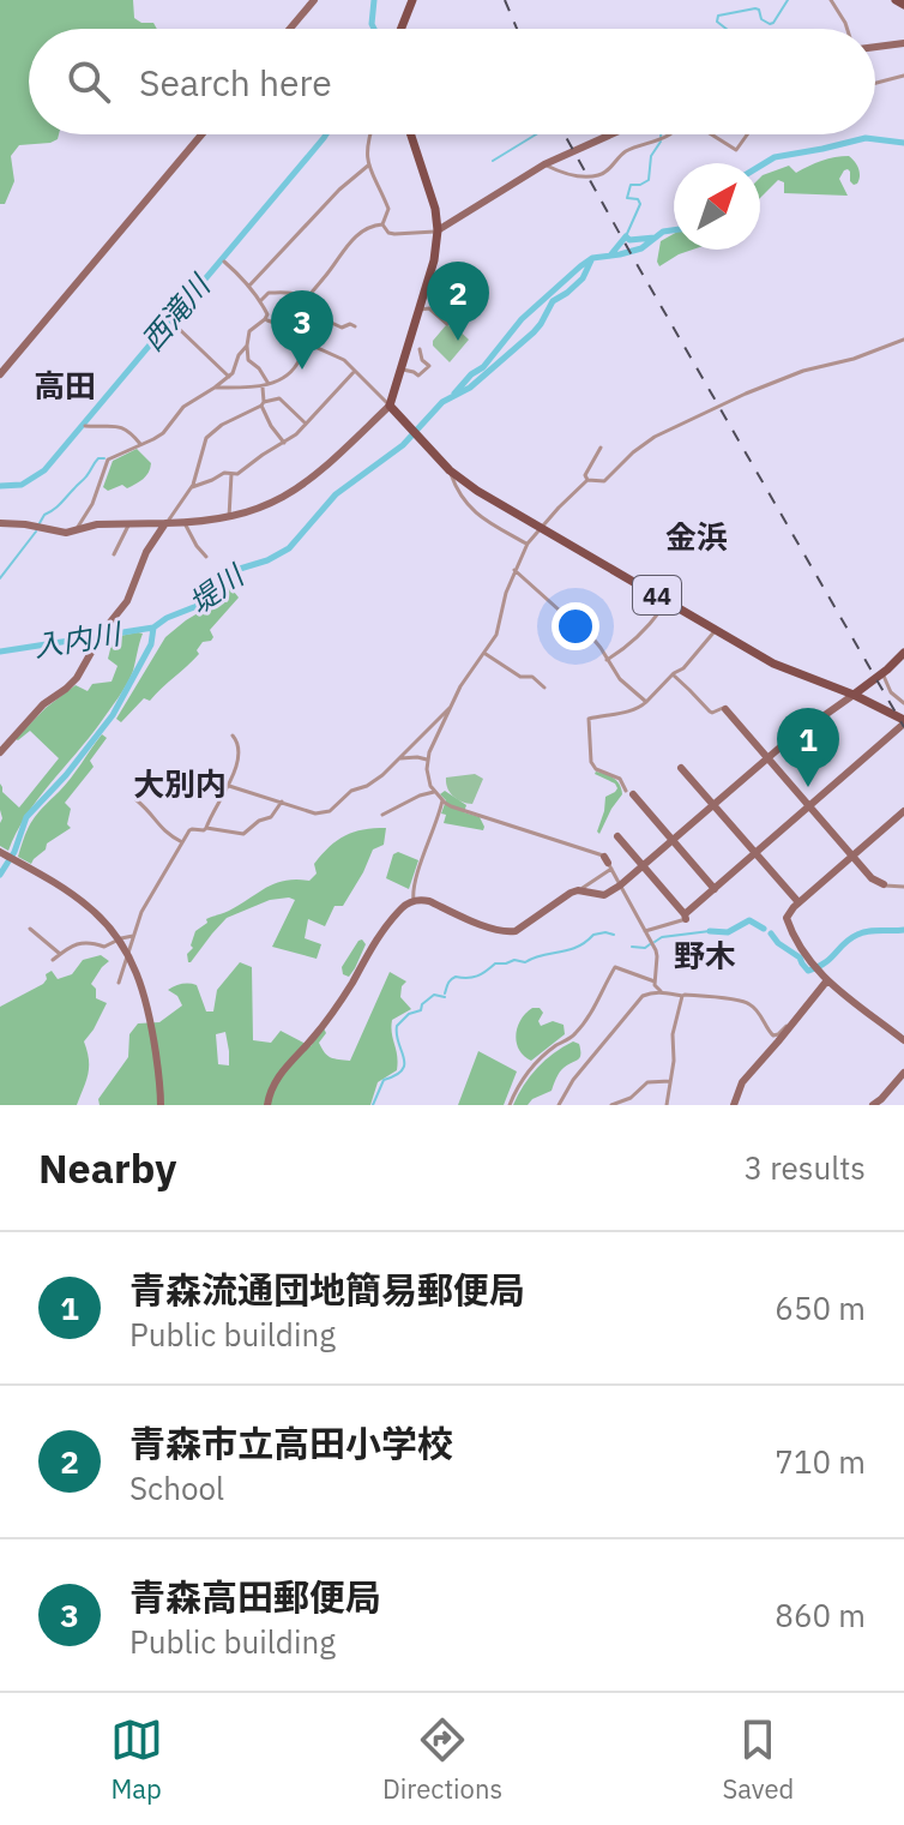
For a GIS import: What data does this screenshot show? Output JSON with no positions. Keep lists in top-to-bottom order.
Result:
{
  "streets": {
    "main road": ["44"]
  },
  "districts": [
    "高田",
    "金浜",
    "大別内",
    "野木"
  ],
  "water": ["西滝川", "堤川", "入内川"],
  "north": "top right",
  "page": {
    "search": "Search here",
    "pins": ["2", "3", "1"],
    "heading": ["Nearby", "3 results"],
    "list": [
      {
        "mark": "1",
        "name": "青森流通団地簡易郵便局",
        "note": "Public building",
        "value": "650 m"
      },
      {
        "mark": "2",
        "name": "青森市立高田小学校",
        "note": "School",
        "value": "710 m"
      },
      {
        "mark": "3",
        "name": "青森高田郵便局",
        "note": "Public building",
        "value": "860 m"
      }
    ],
    "nav": ["Map", "Directions", "Saved"]
  }
}
